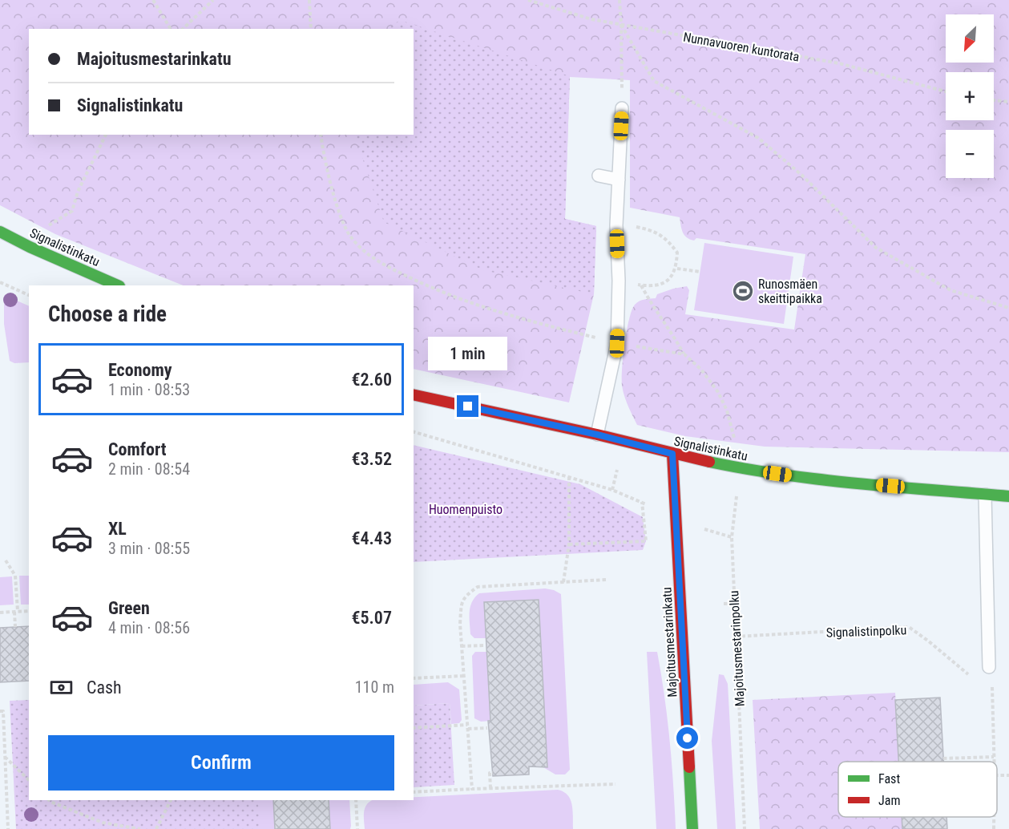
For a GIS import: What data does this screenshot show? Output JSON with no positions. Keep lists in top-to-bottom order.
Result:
{
  "streets": {
    "street": ["Signalistinkatu", "Majoitusmestarinkatu"],
    "path": ["Nunnavuoren kuntorata", "Signalistinpolku", "Majoitusmestarinpolku"]
  },
  "crossings": [
    ["Signalistinkatu", "Majoitusmestarinkatu"],
    ["Signalistinkatu", "Majoitusmestarinpolku"],
    ["Signalistinpolku", "Majoitusmestarinpolku"]
  ],
  "parks": ["Huomenpuisto"],
  "places": {
    "sports": ["Runosmäen skeittipaikka"]
  },
  "legend": ["Fast", "Jam"],
  "north": "bottom left",
  "page": {
    "map_buttons": ["+", "−"],
    "banner": ["Majoitusmestarinkatu", "Signalistinkatu"],
    "heading": "Choose a ride",
    "bubble": "1 min",
    "list": [
      {
        "name": "Economy",
        "note": "1 min · 08:53",
        "value": "€2.60"
      },
      {
        "name": "Comfort",
        "note": "2 min · 08:54",
        "value": "€3.52"
      },
      {
        "name": "XL",
        "note": "3 min · 08:55",
        "value": "€4.43"
      },
      {
        "name": "Green",
        "note": "4 min · 08:56",
        "value": "€5.07"
      }
    ],
    "pay": ["Cash", "110 m"],
    "buttons": "Confirm"
  }
}
